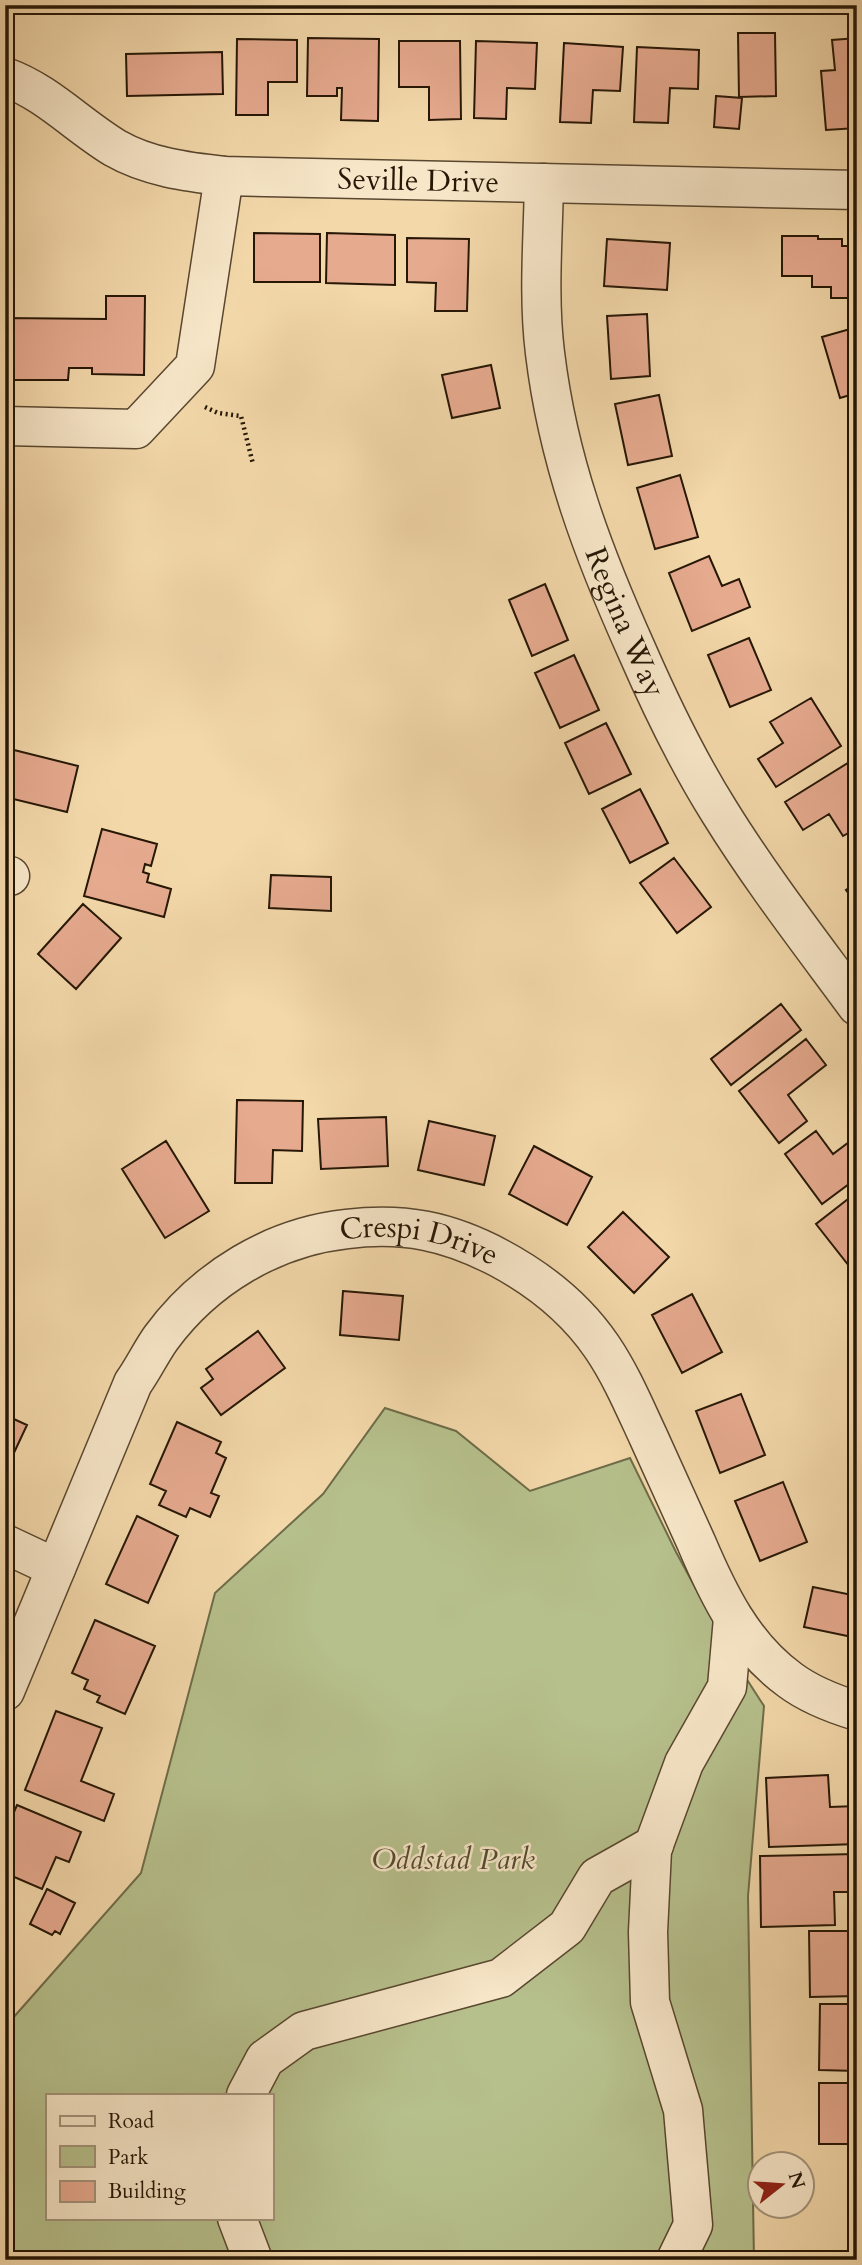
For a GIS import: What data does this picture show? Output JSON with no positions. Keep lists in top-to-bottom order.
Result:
{
  "streets": {
    "street": ["Seville Drive", "Regina Way", "Crespi Drive"]
  },
  "crossings": [
    ["Seville Drive", "Regina Way"]
  ],
  "parks": ["Oddstad Park"],
  "legend": ["Road", "Park", "Building"],
  "north": "right"
}
